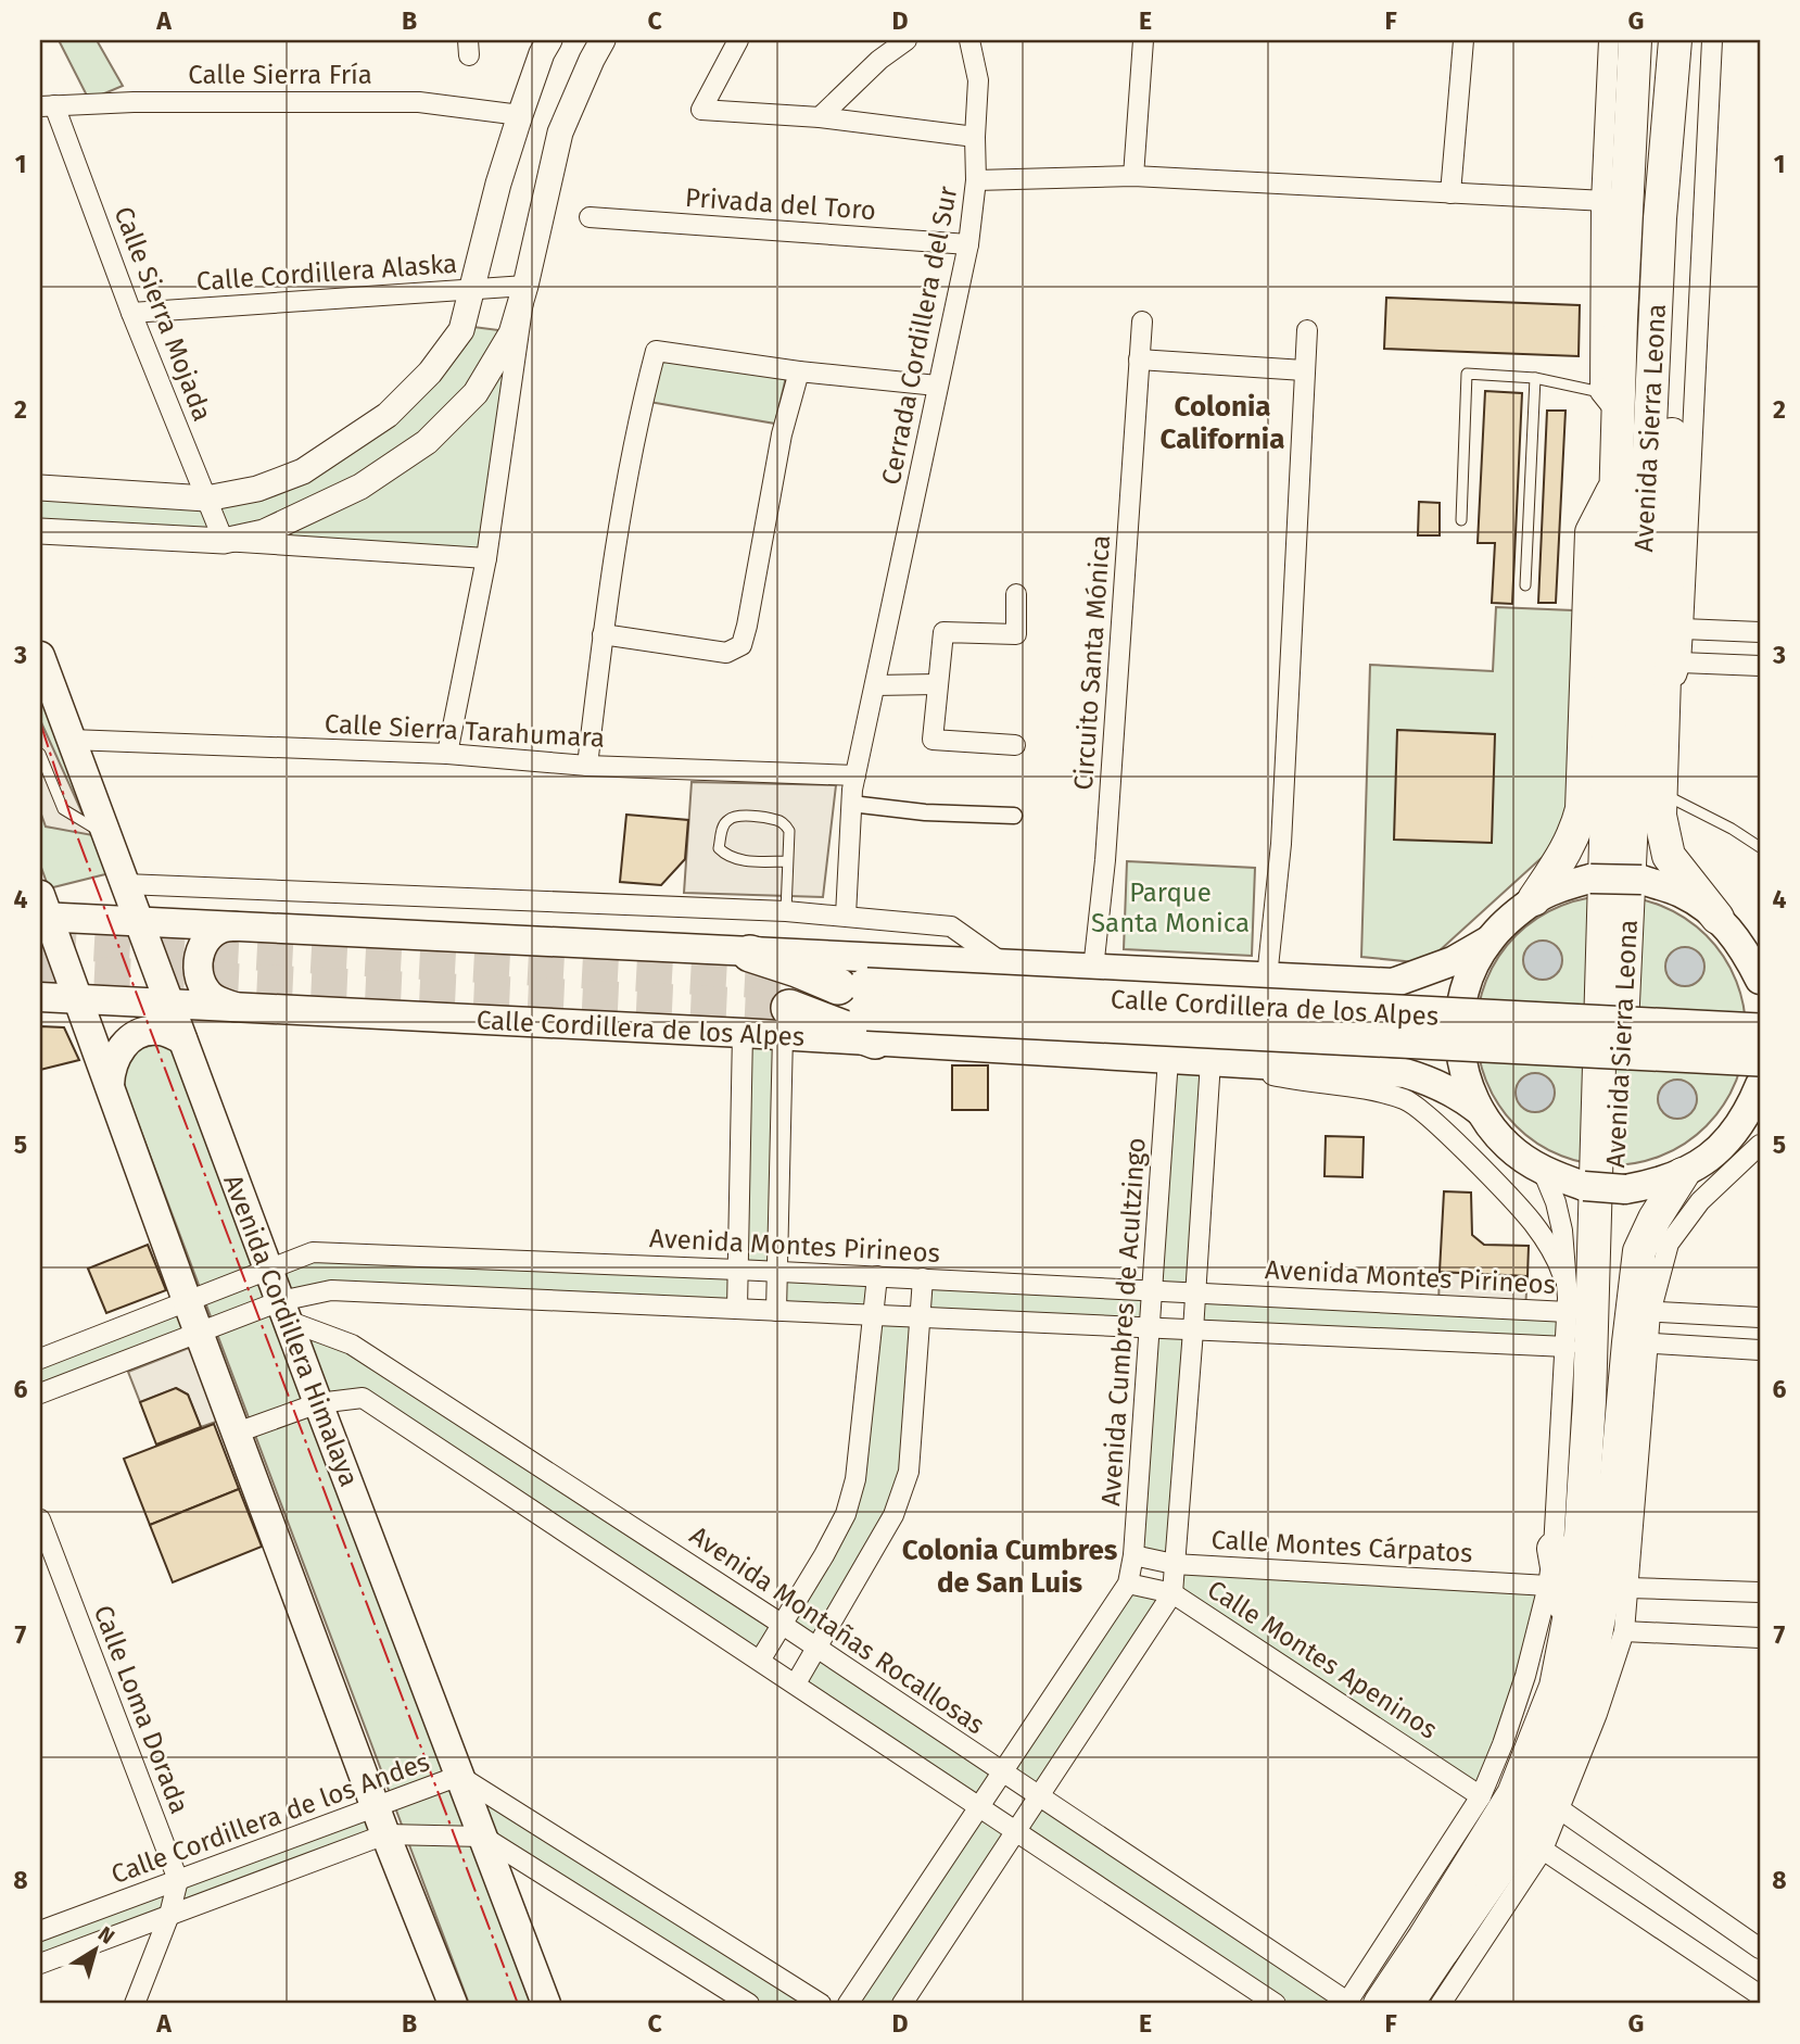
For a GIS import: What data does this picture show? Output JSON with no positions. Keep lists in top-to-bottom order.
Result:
{
  "streets": {
    "highway": ["Avenida Sierra Leona", "Calle Cordillera de los Alpes"],
    "main road": ["Avenida Cordillera Himalaya"],
    "street": [
      "Calle Sierra Fría",
      "Privada del Toro",
      "Calle Cordillera Alaska",
      "Calle Sierra Mojada",
      "Cerrada Cordillera del Sur",
      "Circuito Santa Mónica",
      "Calle Sierra Tarahumara",
      "Avenida Montes Pirineos",
      "Avenida Cumbres de Acultzingo",
      "Calle Montes Cárpatos",
      "Avenida Montañas Rocallosas",
      "Calle Montes Apeninos",
      "Calle Loma Dorada",
      "Calle Cordillera de los Andes"
    ]
  },
  "crossings": [
    ["Calle Sierra Fría", "Calle Sierra Mojada"],
    ["Privada del Toro", "Cerrada Cordillera del Sur"],
    ["Calle Cordillera Alaska", "Calle Sierra Mojada"],
    ["Cerrada Cordillera del Sur", "Avenida Sierra Leona"],
    ["Cerrada Cordillera del Sur", "Calle Sierra Tarahumara"],
    ["Circuito Santa Mónica", "Calle Cordillera de los Alpes"],
    ["Calle Sierra Tarahumara", "Avenida Cordillera Himalaya"],
    ["Calle Cordillera de los Alpes", "Avenida Montes Pirineos"],
    ["Calle Cordillera de los Alpes", "Avenida Cumbres de Acultzingo"],
    ["Calle Cordillera de los Alpes", "Avenida Cordillera Himalaya"],
    ["Avenida Montes Pirineos", "Avenida Cumbres de Acultzingo"],
    ["Avenida Montes Pirineos", "Avenida Cordillera Himalaya"],
    ["Avenida Cumbres de Acultzingo", "Calle Montes Cárpatos"],
    ["Avenida Cumbres de Acultzingo", "Avenida Montañas Rocallosas"],
    ["Avenida Cumbres de Acultzingo", "Calle Montes Apeninos"],
    ["Avenida Cordillera Himalaya", "Avenida Montañas Rocallosas"],
    ["Avenida Cordillera Himalaya", "Calle Cordillera de los Andes"],
    ["Calle Loma Dorada", "Calle Cordillera de los Andes"]
  ],
  "districts": ["Colonia California", "Colonia Cumbres de San Luis"],
  "parks": ["Parque Santa Monica"],
  "north": "top right",
  "grid": {
    "columns": [
      "A",
      "B",
      "C",
      "D",
      "E",
      "F",
      "G"
    ],
    "rows": [
      "1",
      "2",
      "3",
      "4",
      "5",
      "6",
      "7",
      "8"
    ]
  }
}
